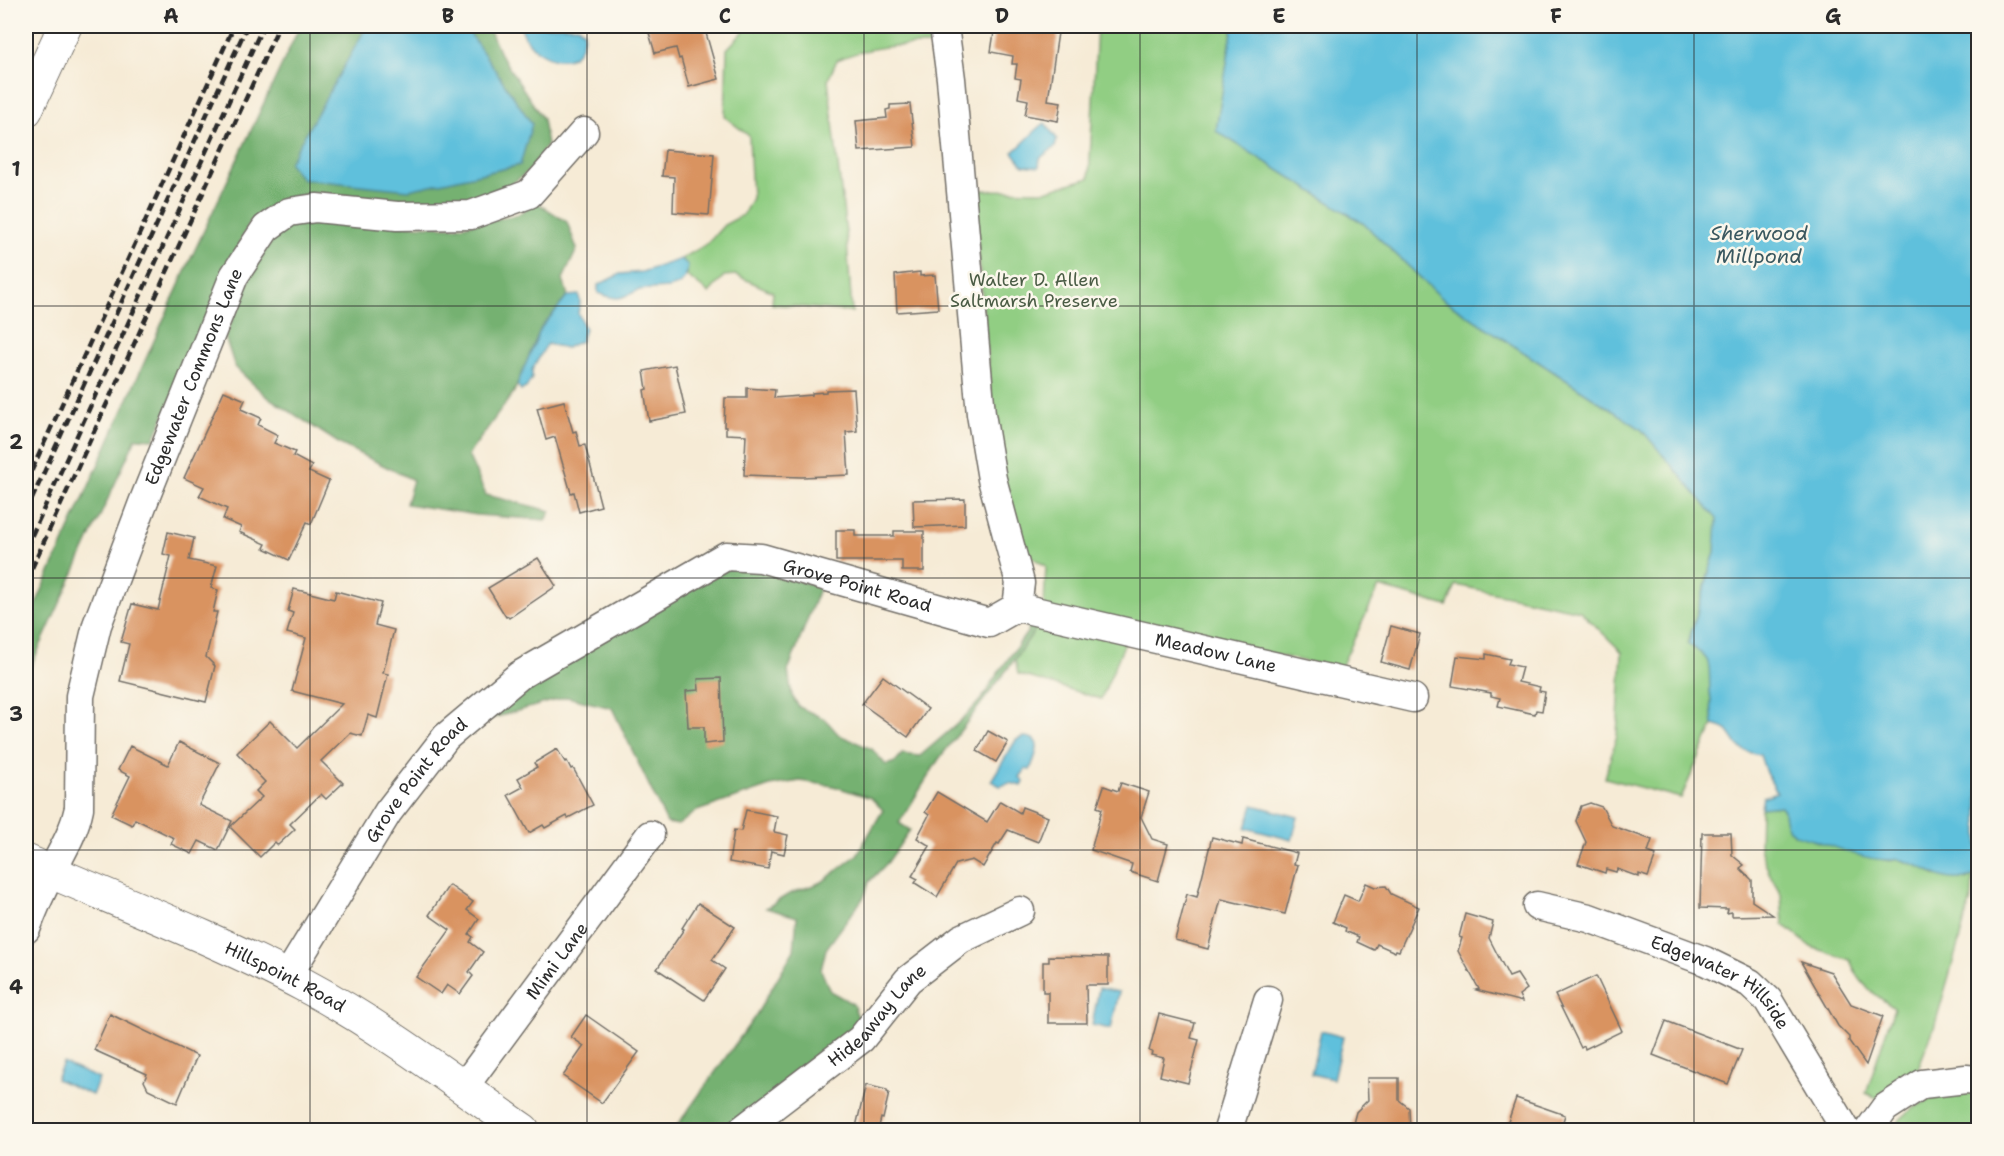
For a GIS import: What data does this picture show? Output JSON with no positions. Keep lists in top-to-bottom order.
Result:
{
  "streets": {
    "main road": ["Hillspoint Road"],
    "street": [
      "Edgewater Commons Lane",
      "Grove Point Road",
      "Meadow Lane",
      "Mimi Lane",
      "Edgewater Hillside",
      "Hideaway Lane"
    ]
  },
  "crossings": [
    ["Edgewater Commons Lane", "Hillspoint Road"],
    ["Grove Point Road", "Meadow Lane"],
    ["Grove Point Road", "Hillspoint Road"],
    ["Mimi Lane", "Hillspoint Road"]
  ],
  "water": ["Sherwood Millpond"],
  "parks": ["Walter D. Allen Saltmarsh Preserve"],
  "grid": {
    "columns": [
      "A",
      "B",
      "C",
      "D",
      "E",
      "F",
      "G"
    ],
    "rows": [
      "1",
      "2",
      "3",
      "4"
    ]
  }
}
